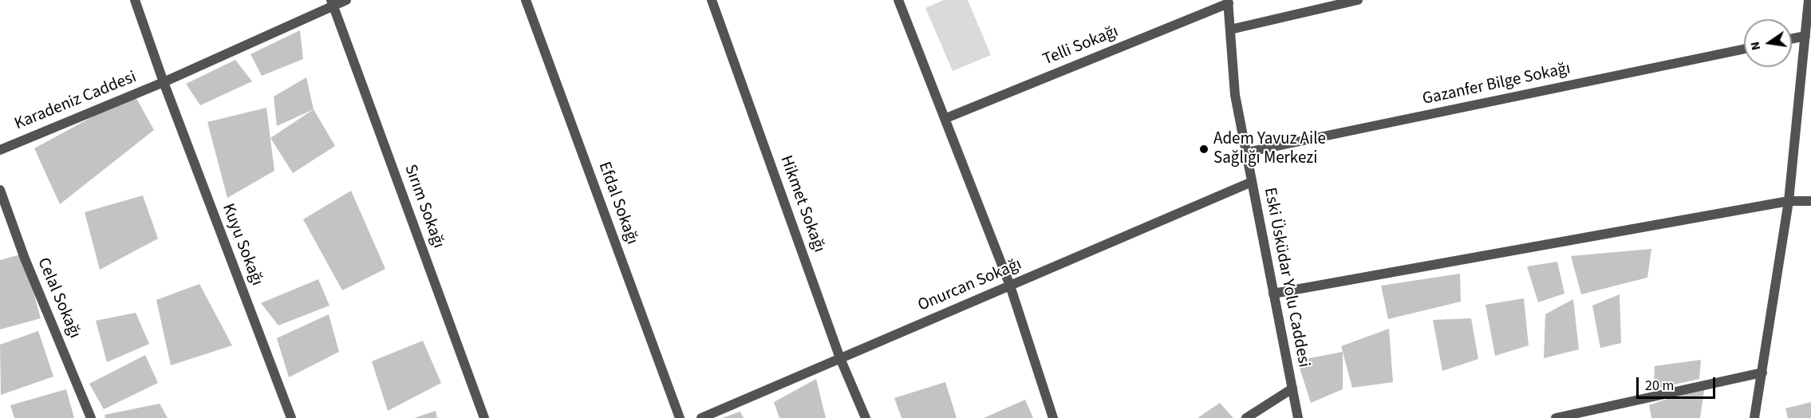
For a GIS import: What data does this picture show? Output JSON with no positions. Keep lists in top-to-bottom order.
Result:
{
  "streets": {
    "street": [
      "Telli Sokağı",
      "Gazanfer Bilge Sokağı",
      "Karadeniz Caddesi",
      "Efdal Sokağı",
      "Hikmet Sokağı",
      "Sırım Sokağı",
      "Kuyu Sokağı",
      "Eski Üsküdar Yolu Caddesi",
      "Onurcan Sokağı",
      "Celal Sokağı"
    ]
  },
  "crossings": [
    ["Telli Sokağı", "Eski Üsküdar Yolu Caddesi"],
    ["Gazanfer Bilge Sokağı", "Eski Üsküdar Yolu Caddesi"],
    ["Karadeniz Caddesi", "Sırım Sokağı"],
    ["Karadeniz Caddesi", "Kuyu Sokağı"],
    ["Hikmet Sokağı", "Onurcan Sokağı"],
    ["Eski Üsküdar Yolu Caddesi", "Onurcan Sokağı"]
  ],
  "places": ["Adem Yavuz Aile Sağlığı Merkezi"],
  "scale_bar": "20 m",
  "north": "left"
}
